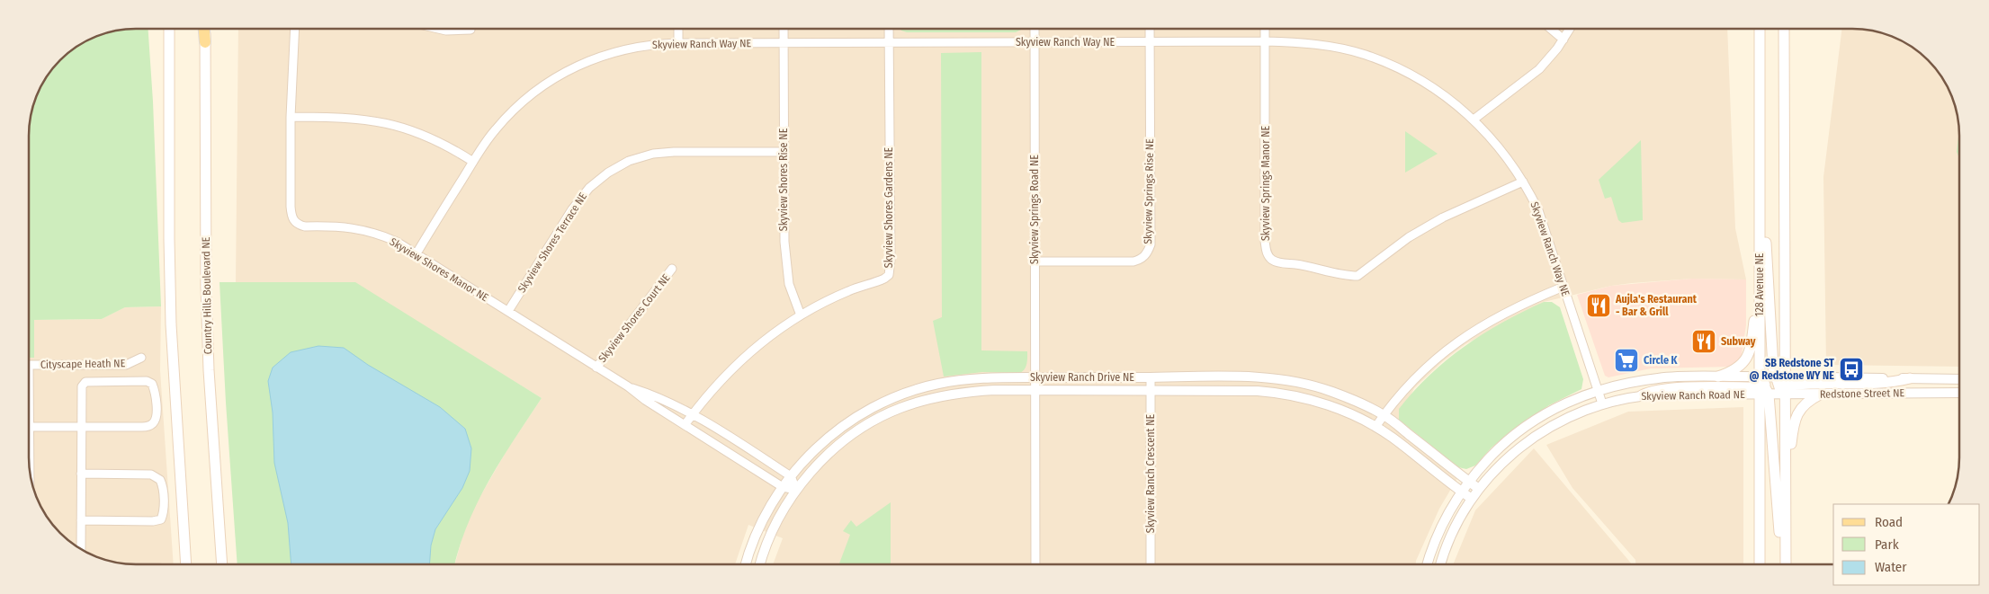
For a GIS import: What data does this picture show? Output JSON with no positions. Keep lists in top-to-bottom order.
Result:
{
  "streets": {
    "main road": ["128 Avenue NE", "Country Hills Boulevard NE"],
    "street": [
      "Skyview Ranch Way NE",
      "Skyview Shores Rise NE",
      "Skyview Springs Manor NE",
      "Skyview Springs Rise NE",
      "Skyview Shores Gardens NE",
      "Skyview Springs Road NE",
      "Skyview Shores Terrace NE",
      "Skyview Shores Manor NE",
      "Skyview Shores Court NE",
      "Cityscape Heath NE",
      "Skyview Ranch Drive NE",
      "Redstone Street NE",
      "Skyview Ranch Road NE",
      "Skyview Ranch Crescent NE"
    ]
  },
  "crossings": [
    ["Skyview Ranch Way NE", "Skyview Shores Rise NE"],
    ["Skyview Ranch Way NE", "Skyview Springs Manor NE"],
    ["Skyview Ranch Way NE", "Skyview Springs Rise NE"],
    ["Skyview Ranch Way NE", "Skyview Shores Gardens NE"],
    ["Skyview Ranch Way NE", "Skyview Springs Road NE"],
    ["Skyview Ranch Way NE", "Skyview Shores Manor NE"],
    ["Skyview Ranch Way NE", "Skyview Ranch Road NE"],
    ["Skyview Shores Rise NE", "Skyview Shores Gardens NE"],
    ["Skyview Shores Rise NE", "Skyview Shores Terrace NE"],
    ["Skyview Springs Rise NE", "Skyview Springs Road NE"],
    ["Skyview Shores Gardens NE", "Skyview Shores Manor NE"],
    ["Skyview Springs Road NE", "Skyview Ranch Drive NE"],
    ["Skyview Shores Terrace NE", "Skyview Shores Manor NE"],
    ["Skyview Shores Manor NE", "Skyview Shores Court NE"],
    ["Skyview Shores Manor NE", "Skyview Ranch Drive NE"],
    ["128 Avenue NE", "Redstone Street NE"],
    ["128 Avenue NE", "Skyview Ranch Road NE"],
    ["Skyview Ranch Drive NE", "Skyview Ranch Road NE"],
    ["Skyview Ranch Drive NE", "Skyview Ranch Crescent NE"],
    ["Redstone Street NE", "Skyview Ranch Road NE"]
  ],
  "places": {
    "restaurant": ["Aujla's Restaurant - Bar & Grill", "Subway"],
    "supermarket": ["Circle K"],
    "bus stop": ["SB Redstone ST @ Redstone WY NE"]
  },
  "legend": ["Road", "Park", "Water"]
}
